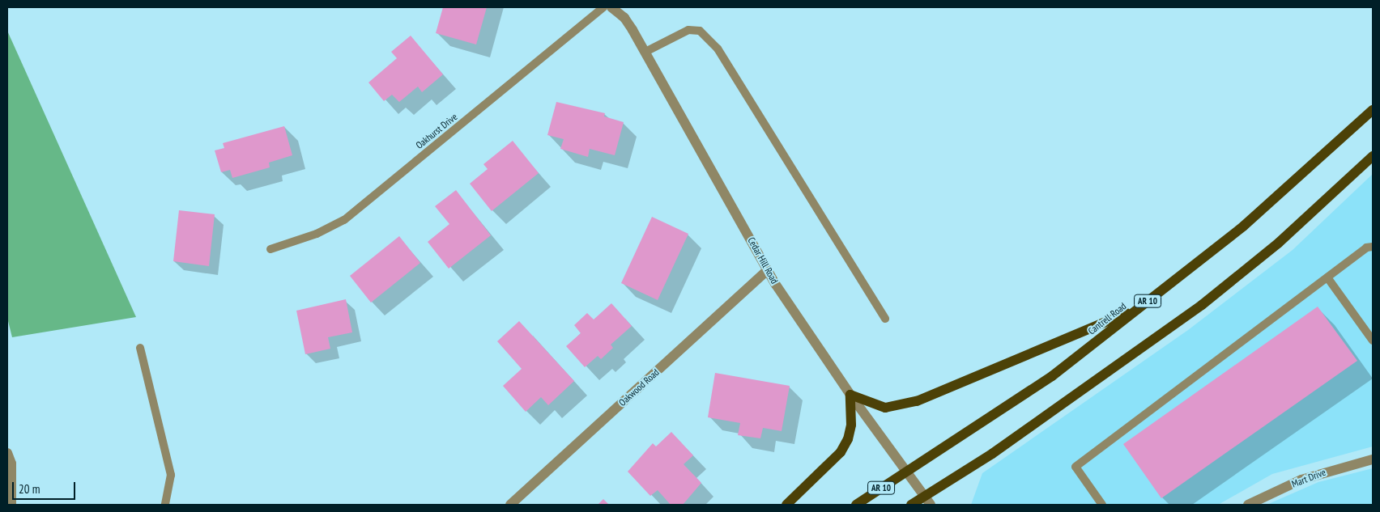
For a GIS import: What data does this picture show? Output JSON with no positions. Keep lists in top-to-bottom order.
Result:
{
  "streets": {
    "main road": ["AR 10", "Cantrell Road"],
    "street": ["Cedar Hill Road", "Oakwood Road", "Mart Drive"],
    "lane": ["Oakhurst Drive"]
  },
  "crossings": [
    ["Cedar Hill Road", "Cantrell Road"],
    ["Cedar Hill Road", "Oakwood Road"]
  ],
  "scale_bar": "20 m"
}
